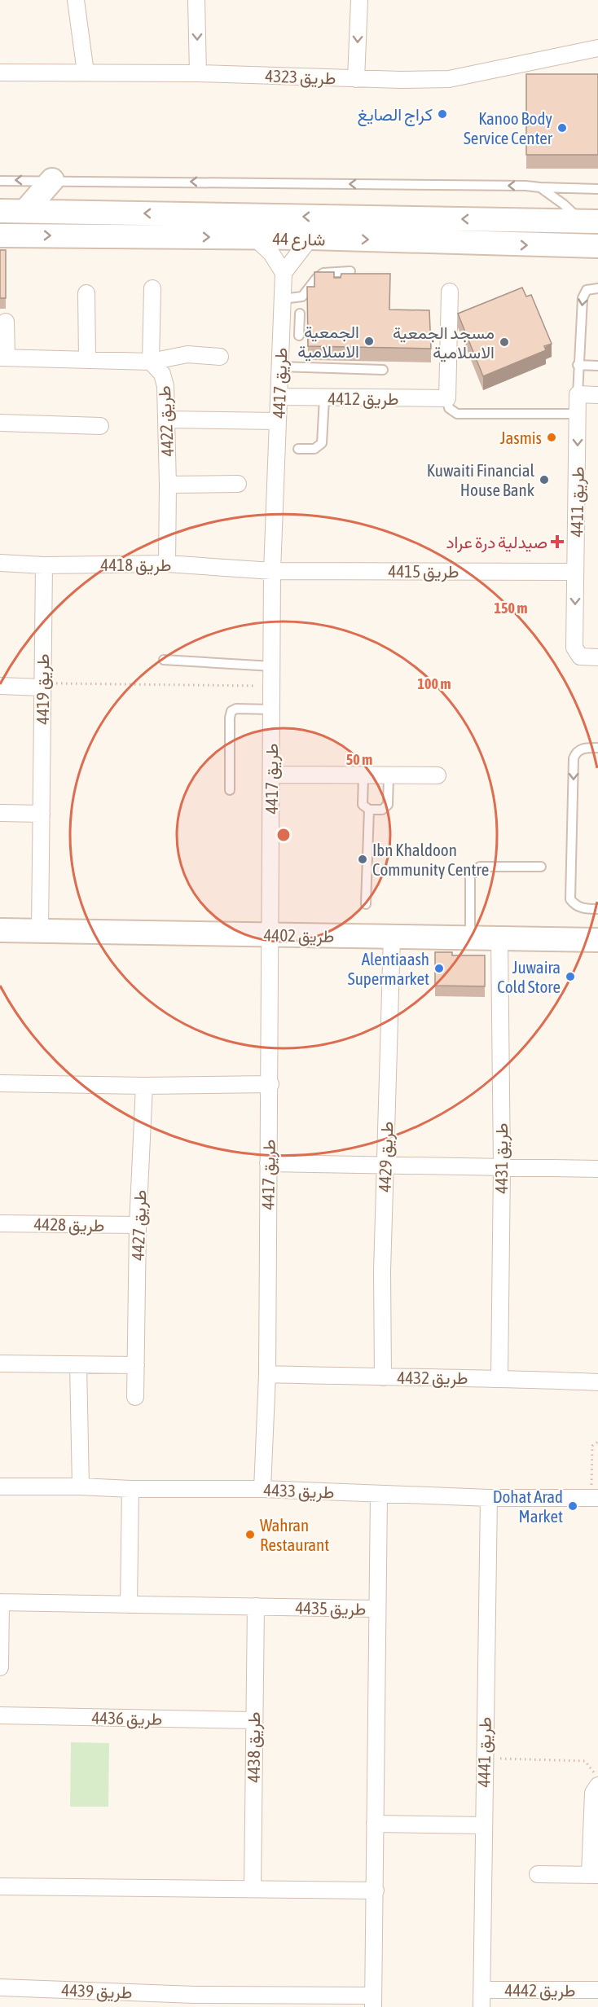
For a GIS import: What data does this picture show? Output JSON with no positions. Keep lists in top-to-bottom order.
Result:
{
  "streets": {
    "main road": ["شارع 44", "طريق 4402"],
    "street": [
      "طريق 4323",
      "طريق 4417",
      "طريق 4412",
      "طريق 4422",
      "طريق 4411",
      "طريق 4418",
      "طريق 4415",
      "طريق 4419",
      "طريق 4429",
      "طريق 4431",
      "طريق 4428",
      "طريق 4427",
      "طريق 4432",
      "طريق 4433",
      "طريق 4435",
      "طريق 4436",
      "طريق 4438",
      "طريق 4441",
      "طريق 4442",
      "طريق 4439"
    ]
  },
  "crossings": [
    ["طريق 4417", "طريق 4412"],
    ["طريق 4417", "طريق 4418"],
    ["طريق 4417", "طريق 4415"],
    ["طريق 4417", "طريق 4402"],
    ["طريق 4417", "طريق 4432"],
    ["طريق 4417", "طريق 4433"],
    ["طريق 4422", "طريق 4418"],
    ["طريق 4411", "طريق 4415"],
    ["طريق 4418", "طريق 4415"],
    ["طريق 4418", "طريق 4419"],
    ["طريق 4419", "طريق 4402"],
    ["طريق 4402", "طريق 4429"],
    ["طريق 4402", "طريق 4431"],
    ["طريق 4429", "طريق 4432"],
    ["طريق 4431", "طريق 4432"],
    ["طريق 4428", "طريق 4427"],
    ["طريق 4433", "طريق 4441"],
    ["طريق 4435", "طريق 4438"],
    ["طريق 4435", "طريق 4439"],
    ["طريق 4436", "طريق 4438"],
    ["طريق 4441", "طريق 4442"]
  ],
  "one_way": ["طريق 4411"],
  "places": {
    "other": [
      "كراج الصايغ",
      "Kanoo Body Service Center",
      "الجمعية الاسلامية",
      "مسجد الجمعية الاسلامية",
      "Jasmis",
      "Kuwaiti Financial House Bank",
      "Ibn Khaldoon Community Centre",
      "Alentiaash Supermarket",
      "Juwaira Cold Store",
      "Dohat Arad Market",
      "Wahran Restaurant"
    ],
    "health": ["صيدلية درة عراد"]
  },
  "rings": ["150 m", "100 m", "50 m"]
}
